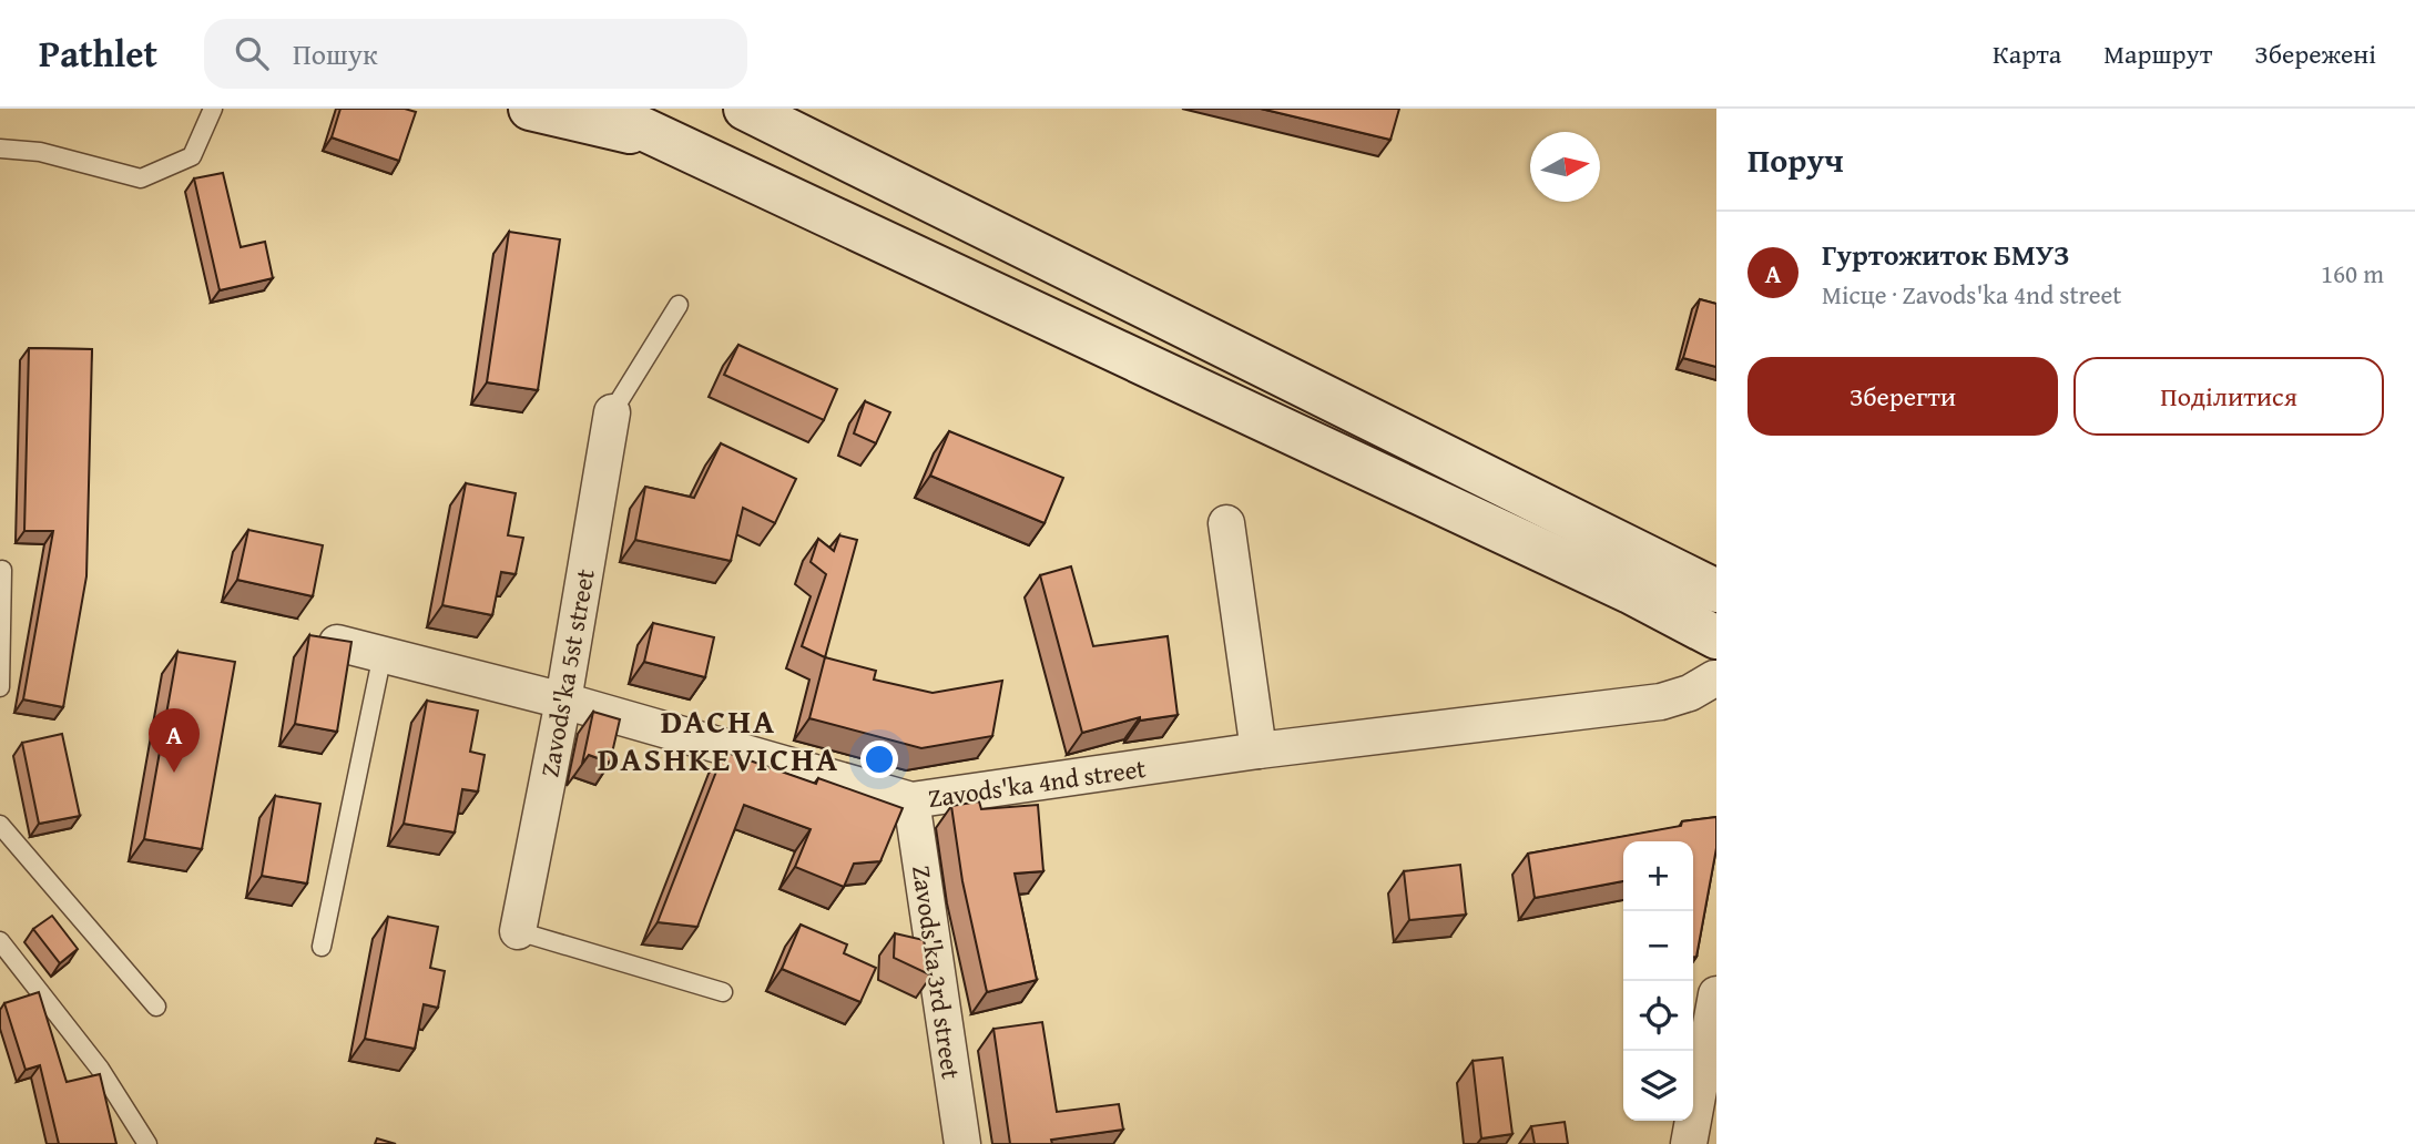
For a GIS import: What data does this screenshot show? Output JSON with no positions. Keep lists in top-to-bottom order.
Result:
{
  "streets": {
    "street": ["Zavods'ka 5st street", "Zavods'ka 4nd street", "Zavods'ka 3rd street"]
  },
  "crossings": [
    ["Zavods'ka 5st street", "Zavods'ka 4nd street"],
    ["Zavods'ka 4nd street", "Zavods'ka 3rd street"]
  ],
  "districts": ["DACHA DASHKEVICHA"],
  "north": "right",
  "page": {
    "header": "Pathlet",
    "search": "Пошук",
    "nav": ["Карта", "Маршрут", "Збережені"],
    "heading": "Поруч",
    "list": [
      {
        "mark": "A",
        "name": "Гуртожиток БМУЗ",
        "note": "Місце · Zavods'ka 4nd street",
        "value": "160 m"
      }
    ],
    "buttons": ["Зберегти", "Поділитися"],
    "pins": "A",
    "map_buttons": ["+", "−"]
  }
}
